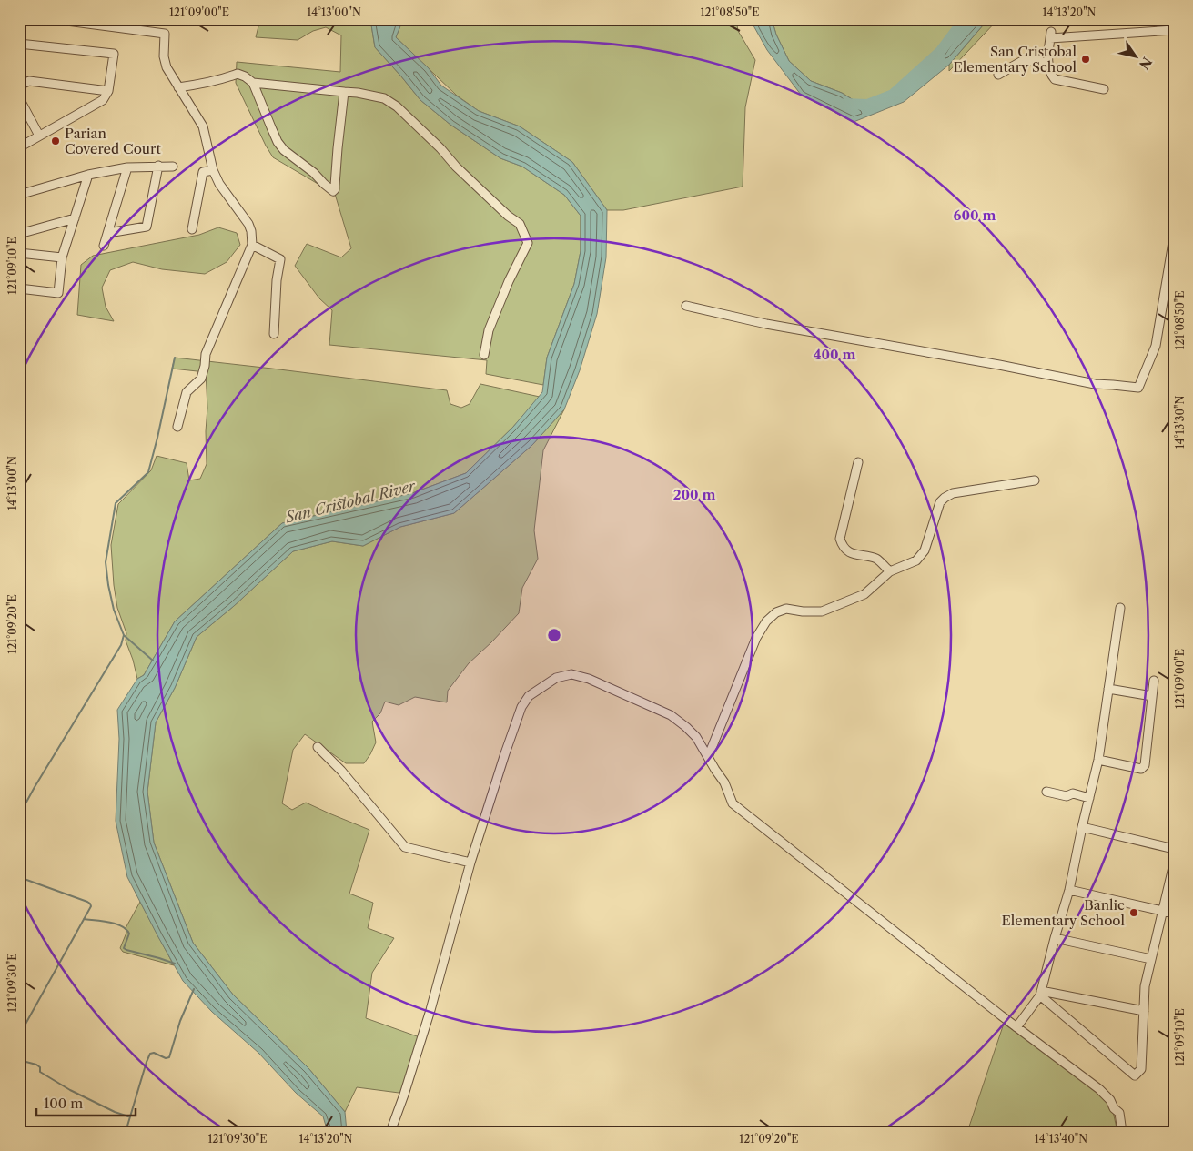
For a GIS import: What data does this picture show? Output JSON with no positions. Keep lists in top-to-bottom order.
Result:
{
  "water": ["San Cristobal River"],
  "places": ["San Cristobal Elementary School", "Parian Covered Court", "Banlic Elementary School"],
  "scale_bar": "100 m",
  "north": "bottom right",
  "coordinates": [
    "121°09'00\"E",
    "14°13'00\"N",
    "121°08'50\"E",
    "14°13'20\"N",
    "121°09'10\"E",
    "14°13'30\"N",
    "121°09'20\"E",
    "121°09'30\"E",
    "14°13'40\"N"
  ],
  "rings": ["600 m", "400 m", "200 m"]
}
